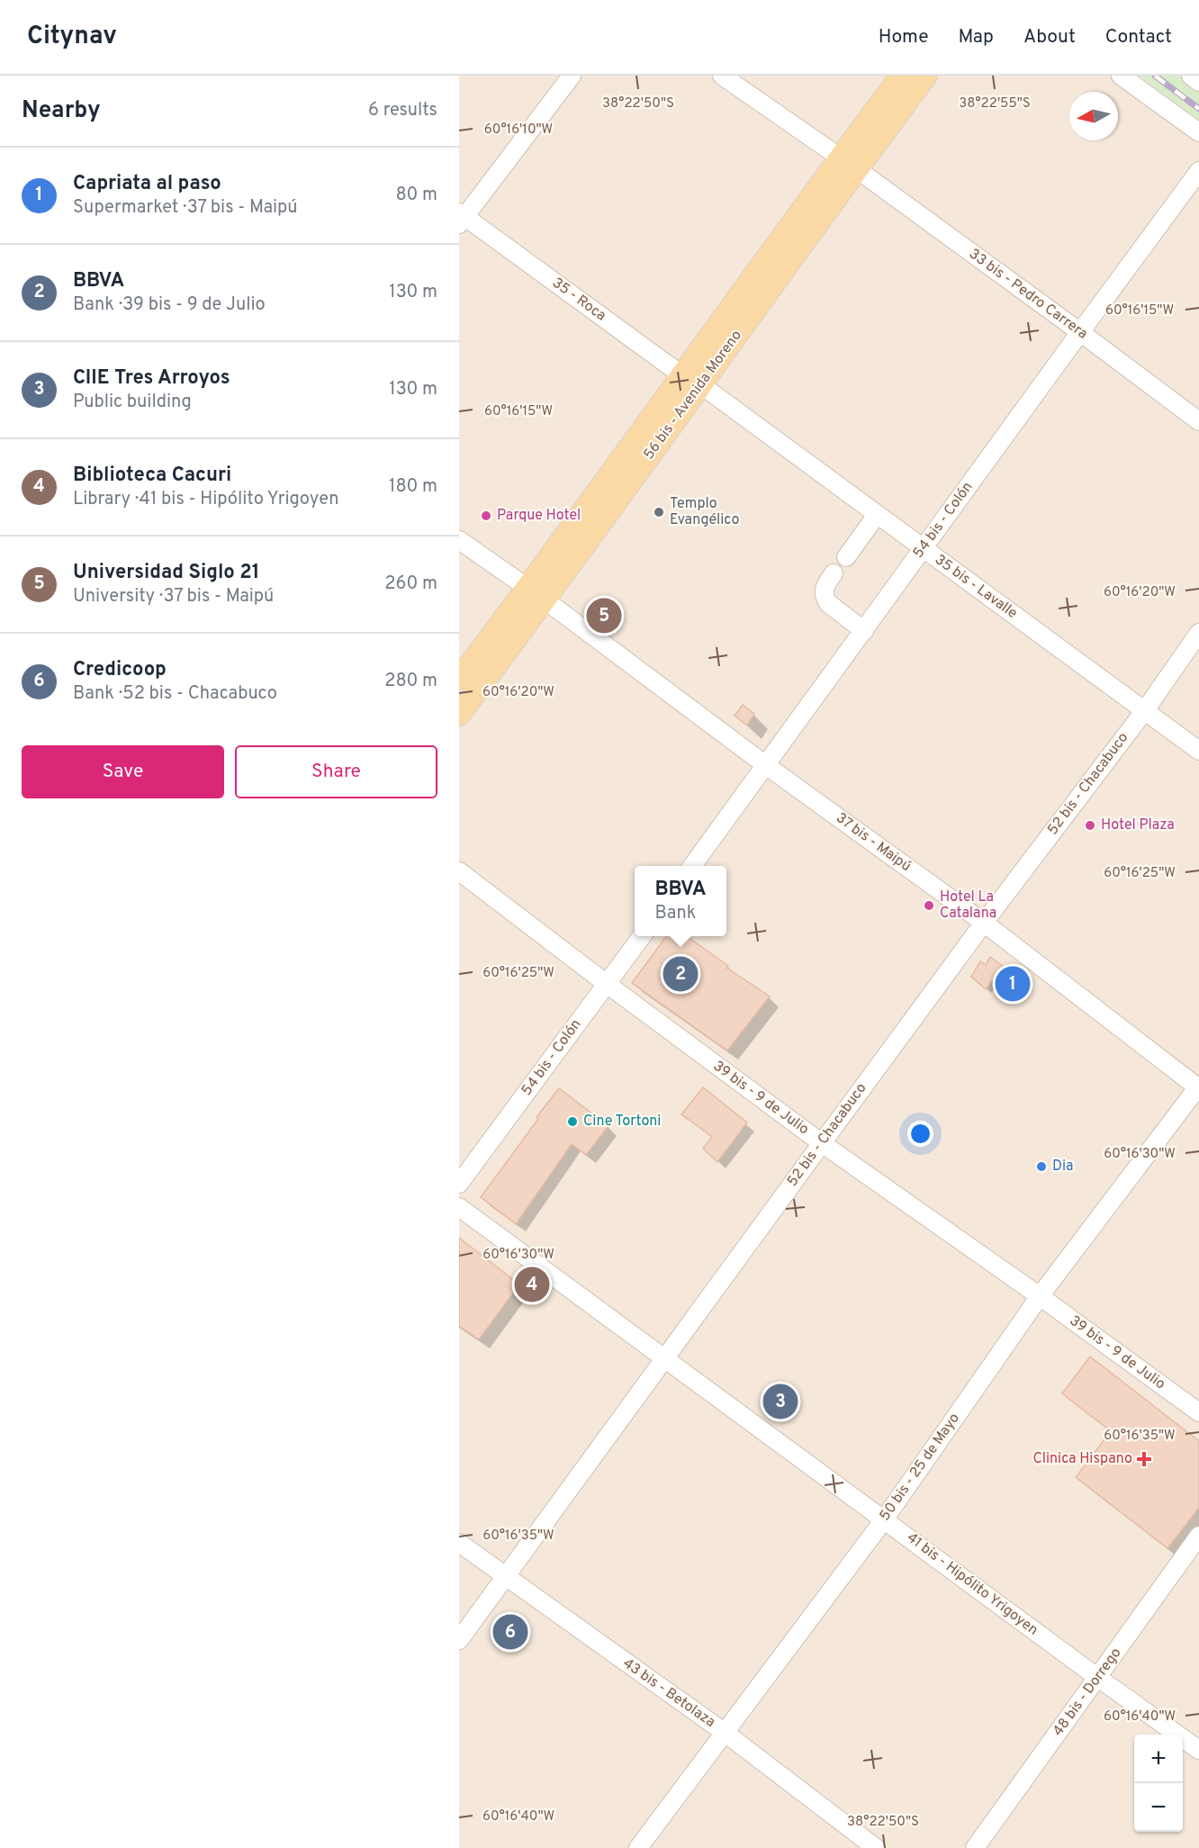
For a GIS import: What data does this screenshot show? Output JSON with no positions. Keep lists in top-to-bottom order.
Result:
{
  "streets": {
    "main road": ["56 bis - Avenida Moreno"],
    "street": [
      "33 bis - Pedro Carrera",
      "35 - Roca",
      "54 bis - Colón",
      "35 bis - Lavalle",
      "52 bis - Chacabuco",
      "37 bis - Maipú",
      "39 bis - 9 de Julio",
      "50 bis - 25 de Mayo",
      "41 bis - Hipólito Yrigoyen",
      "48 bis - Dorrego",
      "43 bis - Betolaza"
    ]
  },
  "crossings": [
    ["33 bis - Pedro Carrera", "56 bis - Avenida Moreno"],
    ["33 bis - Pedro Carrera", "54 bis - Colón"],
    ["35 - Roca", "56 bis - Avenida Moreno"],
    ["35 - Roca", "35 bis - Lavalle"],
    ["56 bis - Avenida Moreno", "35 bis - Lavalle"],
    ["56 bis - Avenida Moreno", "37 bis - Maipú"],
    ["54 bis - Colón", "35 bis - Lavalle"],
    ["54 bis - Colón", "37 bis - Maipú"],
    ["54 bis - Colón", "39 bis - 9 de Julio"],
    ["35 bis - Lavalle", "52 bis - Chacabuco"],
    ["52 bis - Chacabuco", "37 bis - Maipú"],
    ["52 bis - Chacabuco", "39 bis - 9 de Julio"],
    ["52 bis - Chacabuco", "41 bis - Hipólito Yrigoyen"],
    ["52 bis - Chacabuco", "43 bis - Betolaza"],
    ["37 bis - Maipú", "50 bis - 25 de Mayo"],
    ["39 bis - 9 de Julio", "50 bis - 25 de Mayo"],
    ["50 bis - 25 de Mayo", "41 bis - Hipólito Yrigoyen"],
    ["50 bis - 25 de Mayo", "43 bis - Betolaza"],
    ["41 bis - Hipólito Yrigoyen", "48 bis - Dorrego"]
  ],
  "places": {
    "other": [
      "Templo Evangélico",
      "Parque Hotel",
      "Hotel Plaza",
      "Hotel La Catalana",
      "Cine Tortoni",
      "Dia"
    ],
    "health": ["Clinica Hispano"]
  },
  "north": "left",
  "page": {
    "header": "Citynav",
    "nav": [
      "Home",
      "Map",
      "About",
      "Contact"
    ],
    "heading": ["Nearby", "6 results"],
    "list": [
      {
        "mark": "1",
        "name": "Capriata al paso",
        "note": "Supermarket · 37 bis - Maipú",
        "value": "80 m"
      },
      {
        "mark": "2",
        "name": "BBVA",
        "note": "Bank · 39 bis - 9 de Julio",
        "value": "130 m"
      },
      {
        "mark": "3",
        "name": "CIIE Tres Arroyos",
        "note": "Public building",
        "value": "130 m"
      },
      {
        "mark": "4",
        "name": "Biblioteca Cacuri",
        "note": "Library · 41 bis - Hipólito Yrigoyen",
        "value": "180 m"
      },
      {
        "mark": "5",
        "name": "Universidad Siglo 21",
        "note": "University · 37 bis - Maipú",
        "value": "260 m"
      },
      {
        "mark": "6",
        "name": "Credicoop",
        "note": "Bank · 52 bis - Chacabuco",
        "value": "280 m"
      }
    ],
    "pins": [
      "5",
      "2",
      "1",
      "4",
      "3",
      "6"
    ],
    "buttons": ["Save", "Share"],
    "popup": ["BBVA", "Bank"],
    "map_buttons": ["+", "−"]
  },
  "coordinates": [
    "38°22'50\"S",
    "38°22'55\"S",
    "60°16'10\"W",
    "60°16'15\"W",
    "60°16'20\"W",
    "60°16'25\"W",
    "60°16'30\"W",
    "60°16'35\"W",
    "60°16'40\"W"
  ]
}
